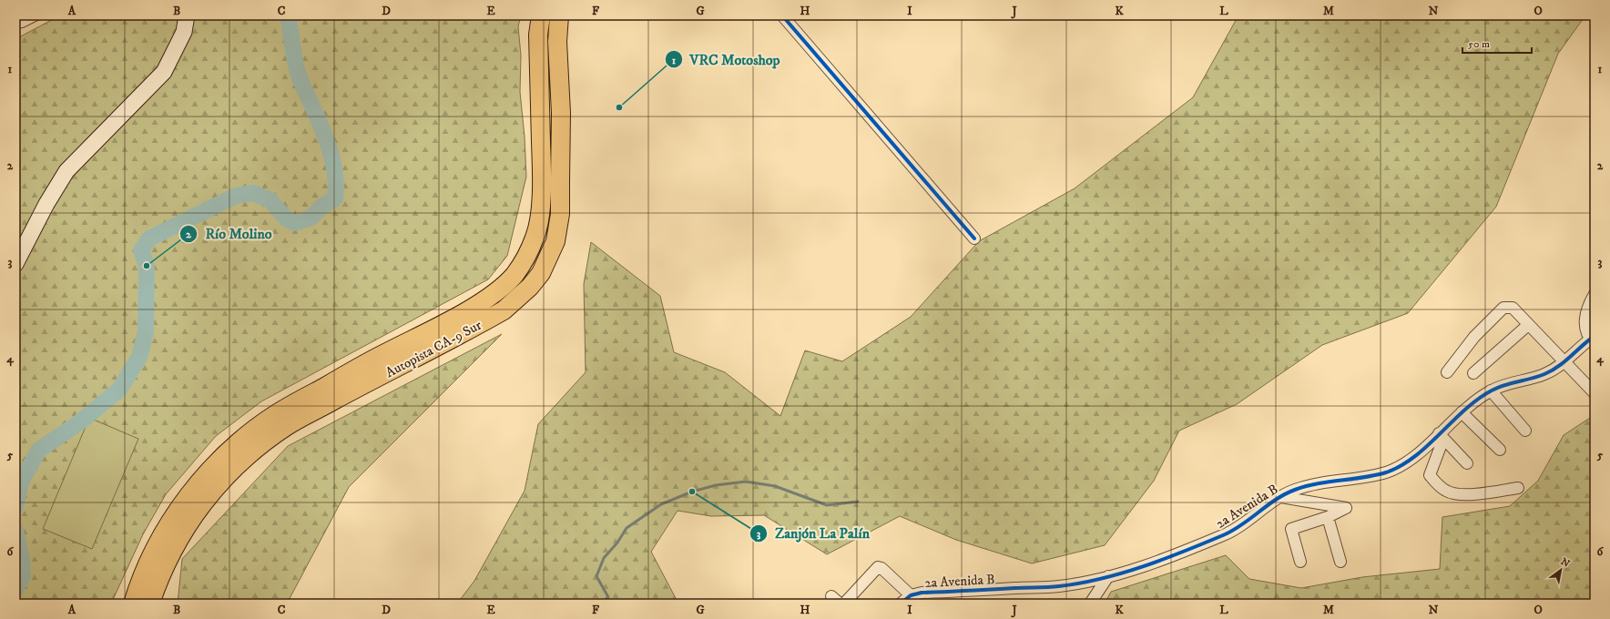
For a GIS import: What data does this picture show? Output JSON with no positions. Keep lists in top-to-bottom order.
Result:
{
  "streets": {
    "highway": ["Autopista CA-9 Sur"],
    "street": ["2a Avenida B"]
  },
  "places": ["VRC Motoshop", "Río Molino", "Zanjón La Palín"],
  "scale_bar": "50 m",
  "north": "top right",
  "grid": {
    "columns": [
      "A",
      "B",
      "C",
      "D",
      "E",
      "F",
      "G",
      "H",
      "I",
      "J",
      "K",
      "L",
      "M",
      "N",
      "O"
    ],
    "rows": [
      "1",
      "2",
      "3",
      "4",
      "5",
      "6"
    ]
  }
}
